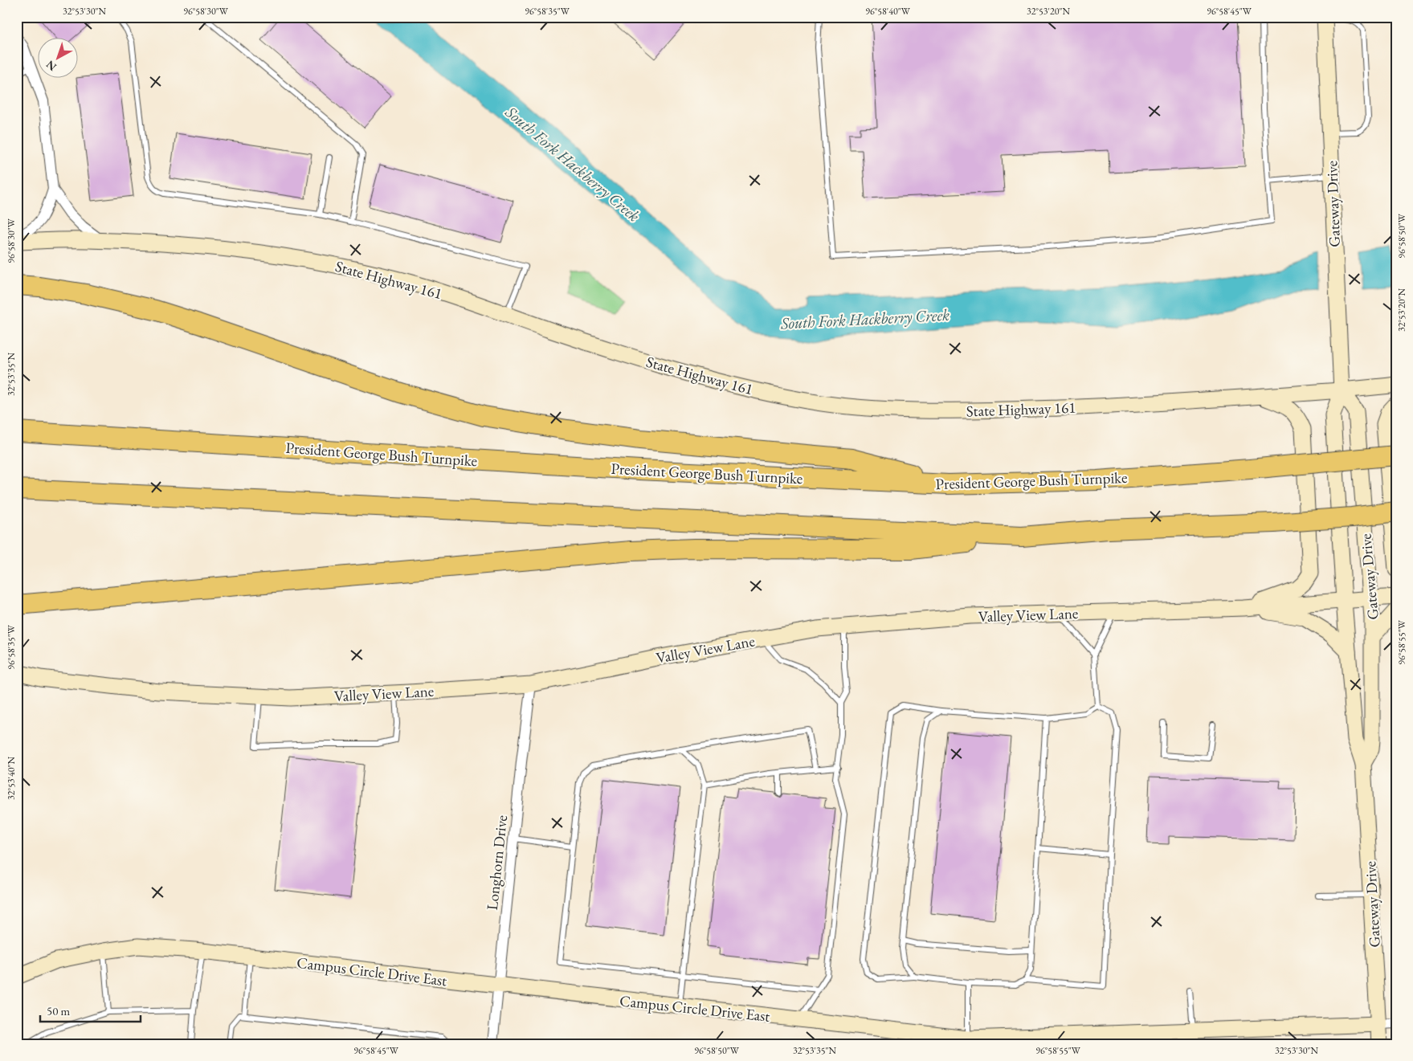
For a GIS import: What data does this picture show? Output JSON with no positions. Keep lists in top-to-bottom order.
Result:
{
  "streets": {
    "highway": ["President George Bush Turnpike"],
    "main road": [
      "Gateway Drive",
      "State Highway 161",
      "Valley View Lane",
      "Campus Circle Drive East"
    ],
    "street": ["Longhorn Drive"]
  },
  "crossings": [
    ["Gateway Drive", "State Highway 161"],
    ["Gateway Drive", "Valley View Lane"],
    ["Gateway Drive", "Campus Circle Drive East"],
    ["Valley View Lane", "Longhorn Drive"],
    ["Longhorn Drive", "Campus Circle Drive East"]
  ],
  "water": ["South Fork Hackberry Creek"],
  "scale_bar": "50 m",
  "north": "bottom left",
  "coordinates": [
    "32°53'30\"N",
    "96°58'30\"W",
    "96°58'35\"W",
    "96°58'40\"W",
    "32°53'20\"N",
    "96°58'45\"W",
    "96°58'50\"W",
    "32°53'35\"N",
    "96°58'55\"W",
    "32°53'40\"N"
  ]
}
